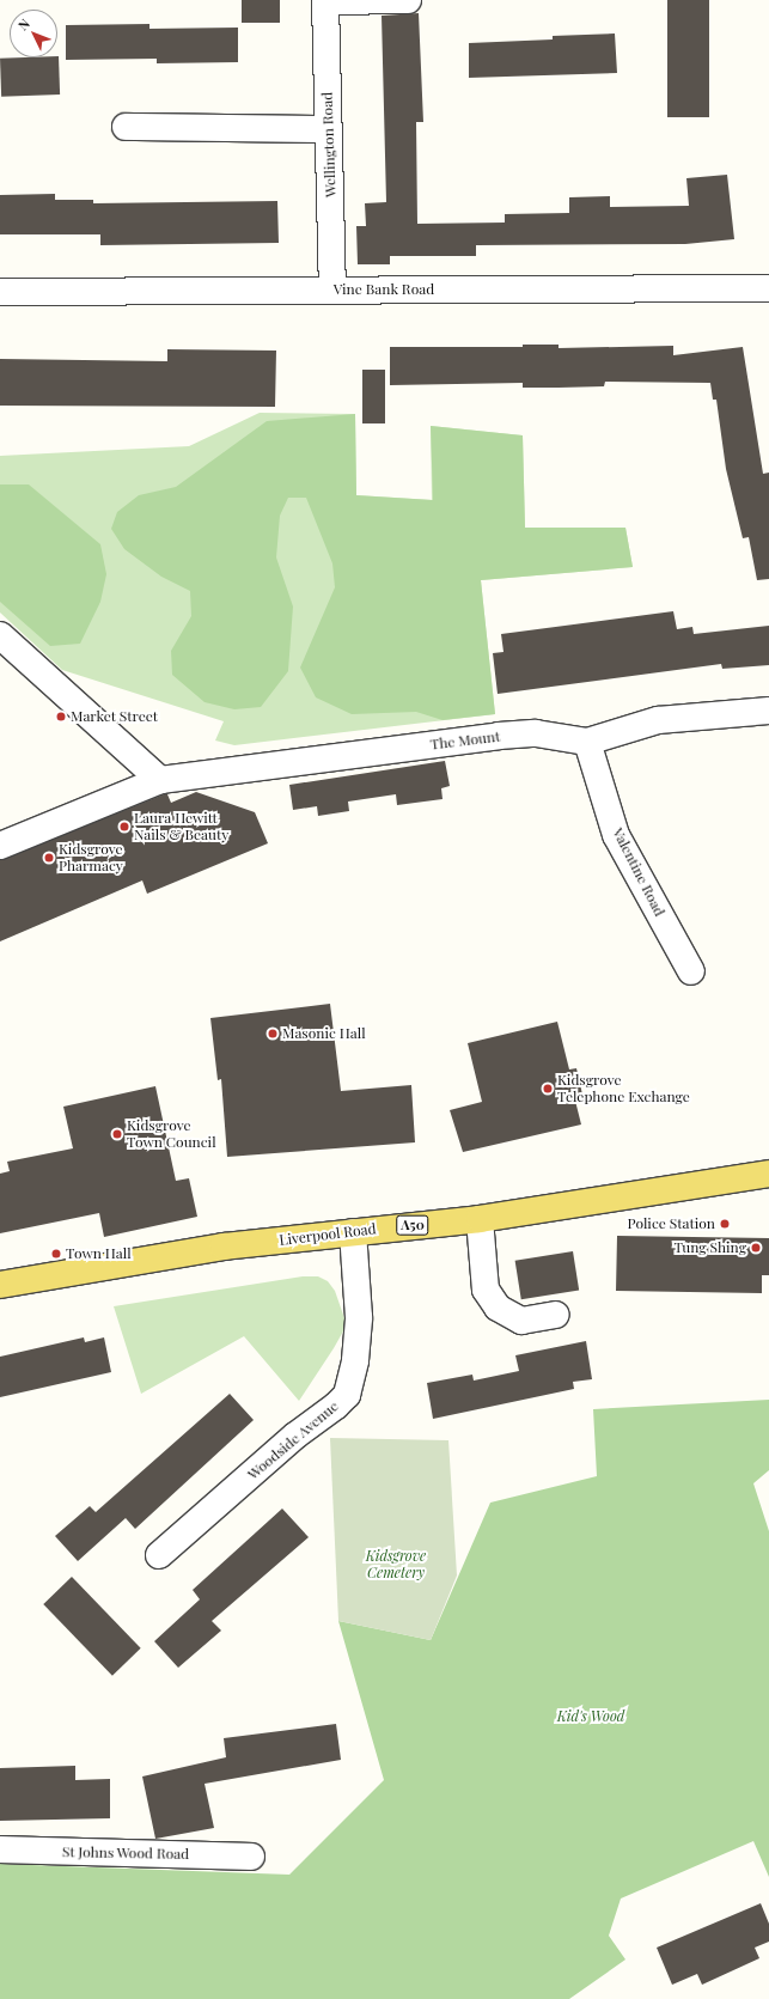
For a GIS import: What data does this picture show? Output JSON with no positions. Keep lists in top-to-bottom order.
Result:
{
  "streets": {
    "main road": ["A50", "Liverpool Road"],
    "street": [
      "Wellington Road",
      "Vine Bank Road",
      "The Mount",
      "Valentine Road",
      "Woodside Avenue",
      "St Johns Wood Road"
    ]
  },
  "crossings": [
    ["Wellington Road", "Vine Bank Road"],
    ["The Mount", "Valentine Road"],
    ["Liverpool Road", "Woodside Avenue"]
  ],
  "parks": ["Kidsgrove Cemetery", "Kid's Wood"],
  "places": [
    "Market Street",
    "Laura Hewitt Nails & Beauty",
    "Kidsgrove Pharmacy",
    "Masonic Hall",
    "Kidsgrove Telephone Exchange",
    "Kidsgrove Town Council",
    "Police Station",
    "Tung Shing",
    "Town Hall"
  ],
  "north": "top left"
}
